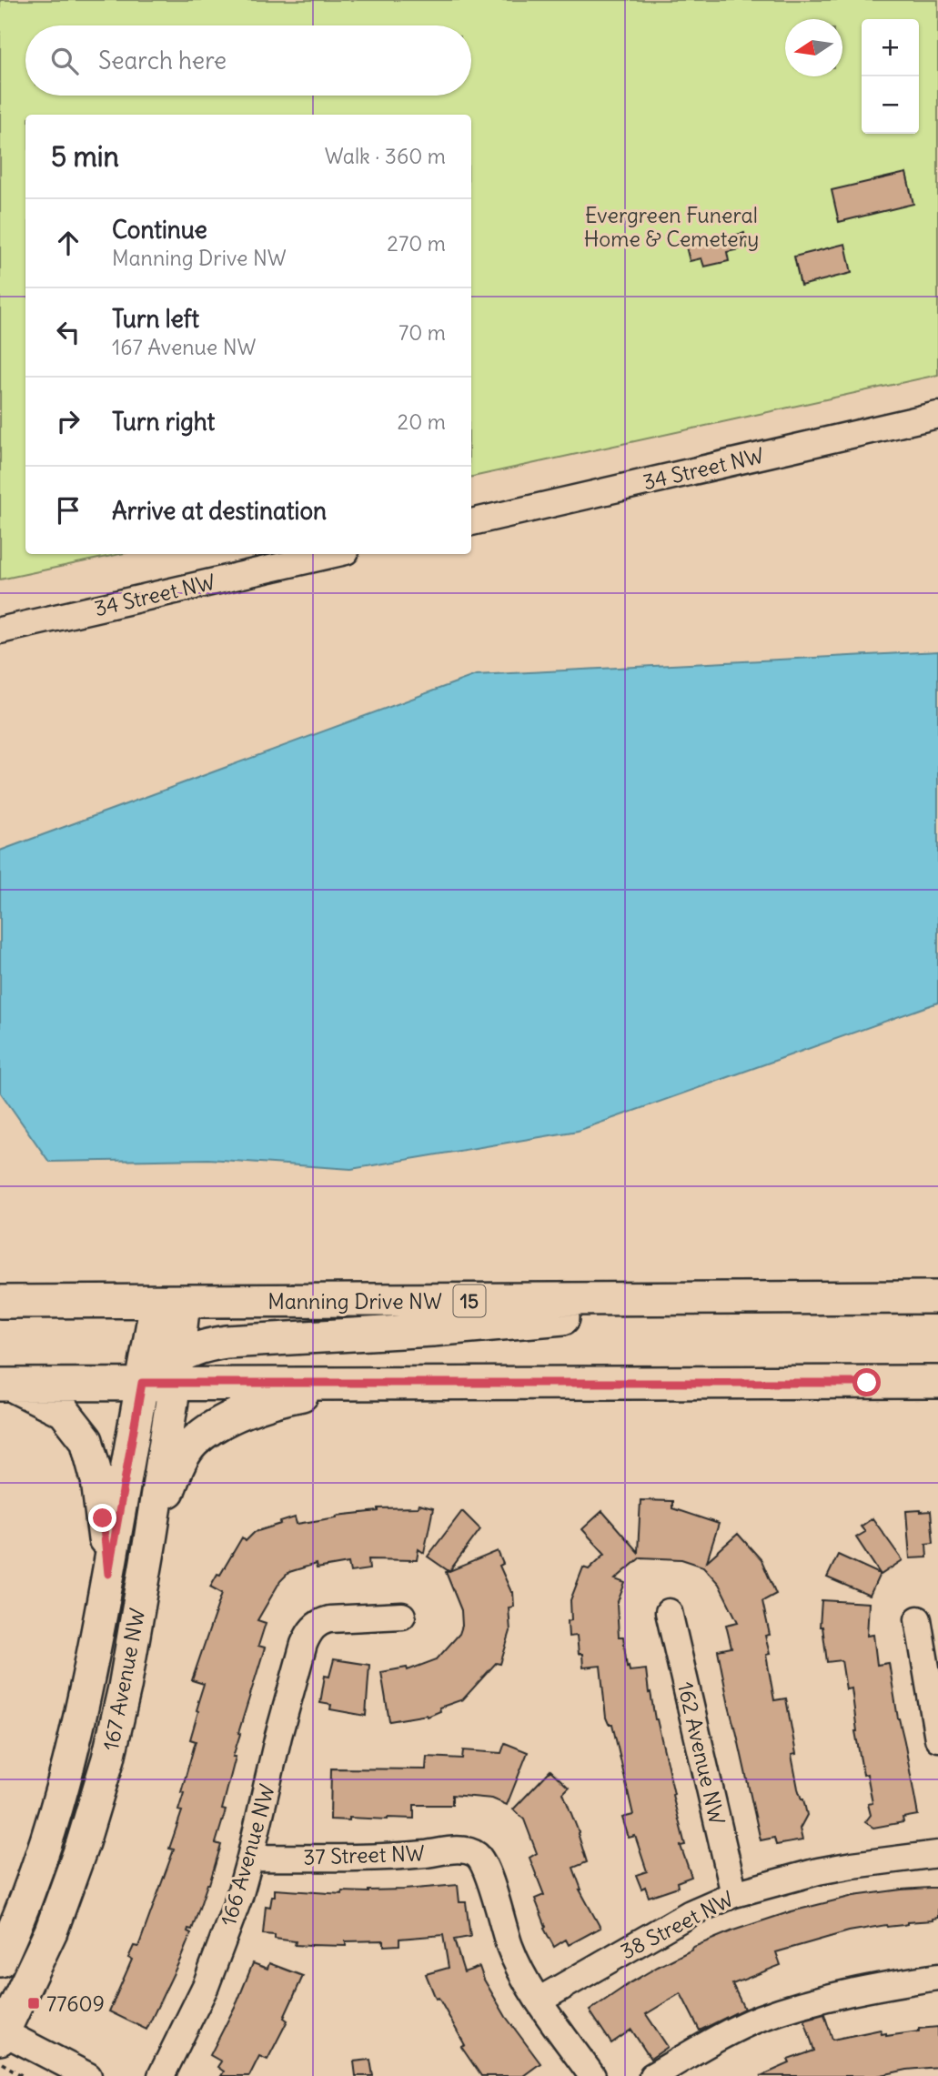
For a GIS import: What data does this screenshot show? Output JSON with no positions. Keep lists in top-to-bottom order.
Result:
{
  "streets": {
    "main road": ["Manning Drive NW", "15", "167 Avenue NW"],
    "street": [
      "34 Street NW",
      "162 Avenue NW",
      "166 Avenue NW",
      "37 Street NW",
      "38 Street NW"
    ]
  },
  "crossings": [
    ["Manning Drive NW", "167 Avenue NW"],
    ["162 Avenue NW", "38 Street NW"],
    ["166 Avenue NW", "37 Street NW"],
    ["37 Street NW", "38 Street NW"]
  ],
  "parks": ["Evergreen Funeral Home & Cemetery"],
  "places": {
    "transit": ["77609"]
  },
  "north": "left",
  "page": {
    "map_buttons": ["+", "−"],
    "search": "Search here",
    "heading": ["5 min", "Walk · 360 m"],
    "list": [
      ["Continue", "Manning Drive NW", "270 m"],
      ["Turn left", "167 Avenue NW", "70 m"],
      ["Turn right", "20 m"],
      "Arrive at destination"
    ]
  }
}
